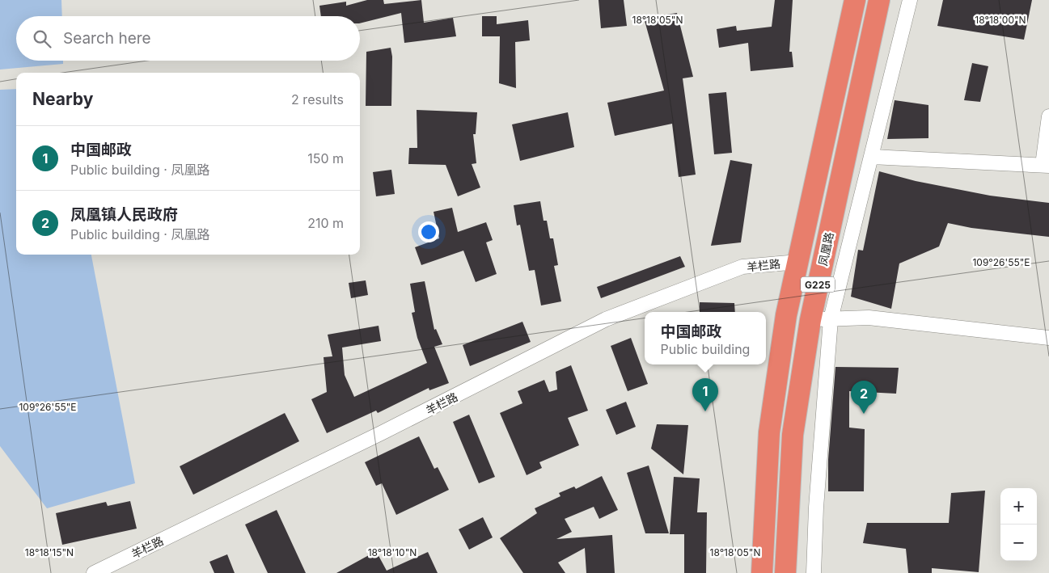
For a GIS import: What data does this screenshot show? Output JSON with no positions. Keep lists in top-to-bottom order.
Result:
{
  "streets": {
    "highway": ["凤凰路", "G225"],
    "street": ["羊栏路"]
  },
  "crossings": [
    ["羊栏路", "G225"]
  ],
  "page": {
    "search": "Search here",
    "heading": ["Nearby", "2 results"],
    "list": [
      {
        "mark": "1",
        "name": "中国邮政",
        "note": "Public building · 凤凰路",
        "value": "150 m"
      },
      {
        "mark": "2",
        "name": "凤凰镇人民政府",
        "note": "Public building · 凤凰路",
        "value": "210 m"
      }
    ],
    "popup": ["中国邮政", "Public building"],
    "pins": ["1", "2"],
    "map_buttons": ["+", "−"]
  },
  "coordinates": [
    "18°18'05\"N",
    "18°18'00\"N",
    "109°26'55\"E",
    "18°18'15\"N",
    "18°18'10\"N"
  ]
}
